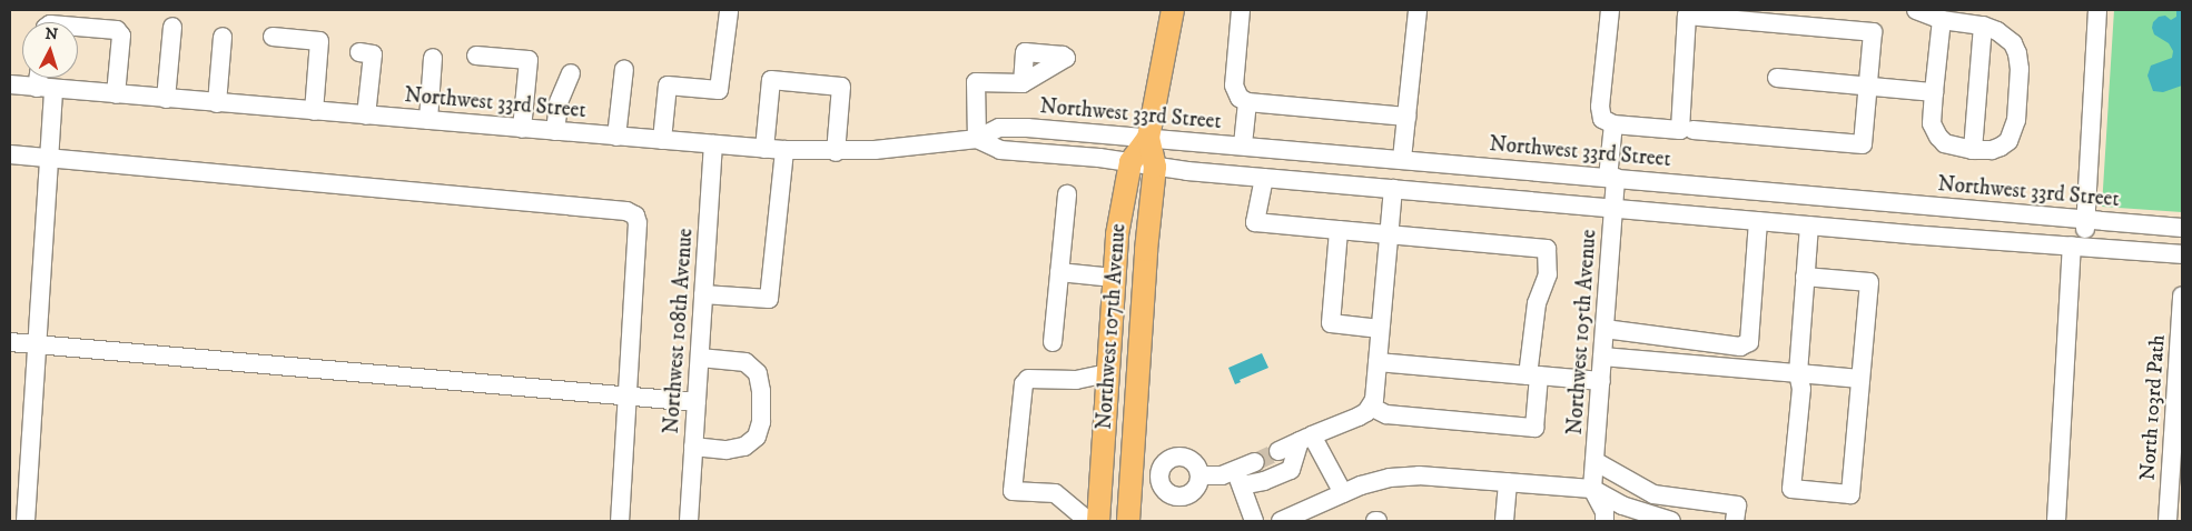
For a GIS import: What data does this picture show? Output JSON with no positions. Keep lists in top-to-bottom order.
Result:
{
  "streets": {
    "main road": ["Northwest 107th Avenue"],
    "street": [
      "Northwest 33rd Street",
      "Northwest 108th Avenue",
      "Northwest 105th Avenue",
      "North 103rd Path"
    ]
  },
  "crossings": [
    ["Northwest 33rd Street", "Northwest 107th Avenue"],
    ["Northwest 33rd Street", "Northwest 108th Avenue"],
    ["Northwest 33rd Street", "Northwest 105th Avenue"]
  ],
  "north": "top"
}
